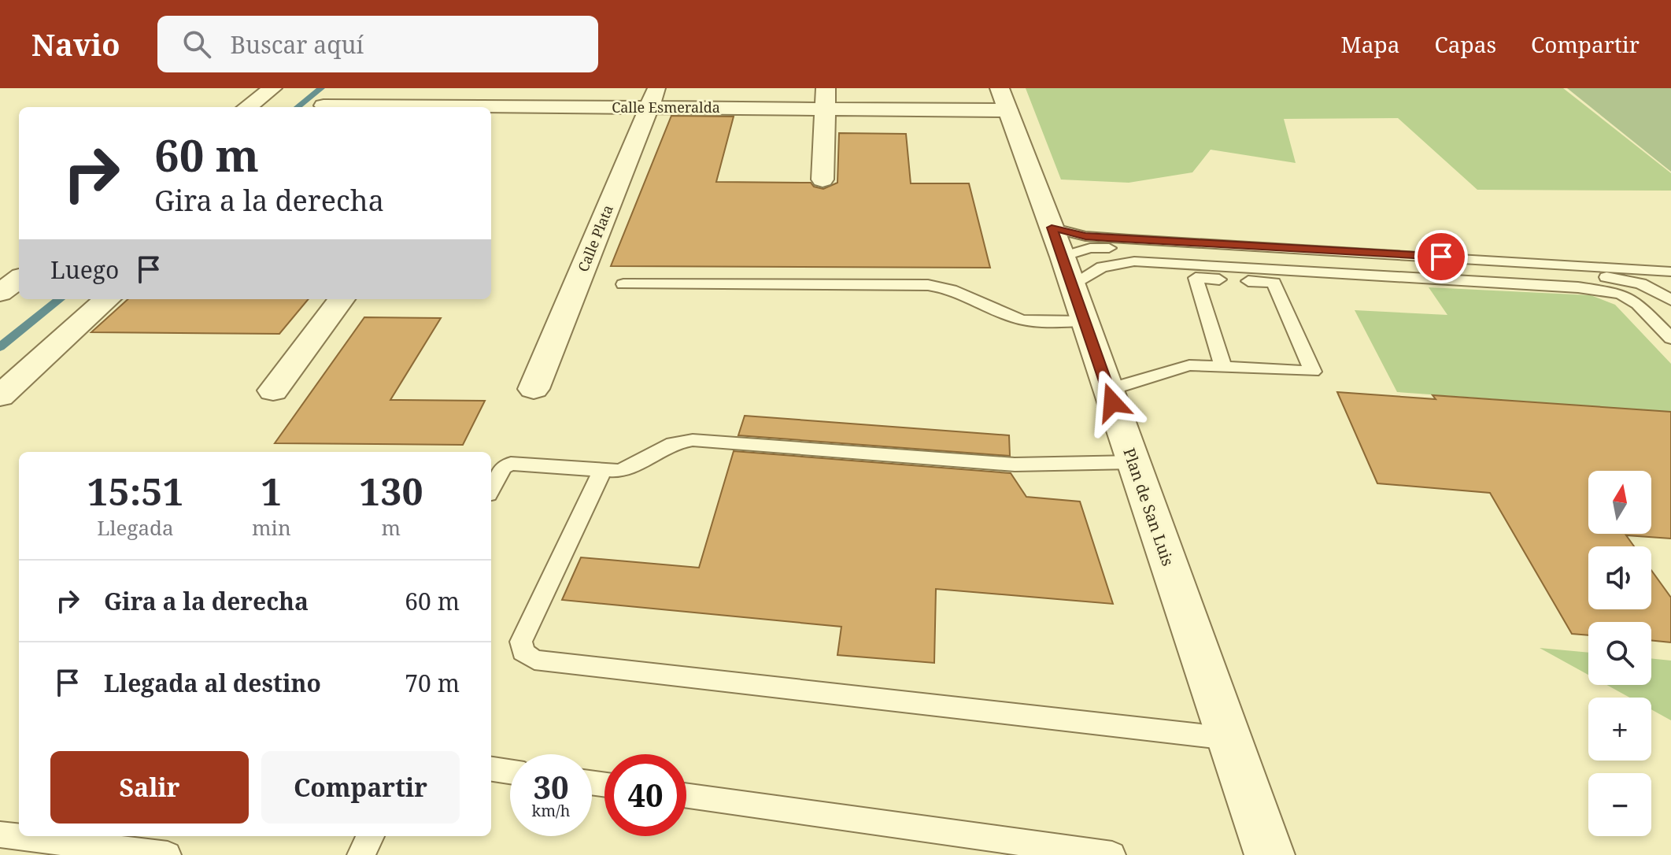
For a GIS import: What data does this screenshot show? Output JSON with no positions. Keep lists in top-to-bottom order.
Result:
{
  "streets": {
    "street": ["Calle Esmeralda", "Calle Plata", "Plan de San Luis"]
  },
  "crossings": [
    ["Calle Esmeralda", "Calle Plata"],
    ["Calle Esmeralda", "Plan de San Luis"]
  ],
  "north": "top",
  "page": {
    "header": "Navio",
    "search": "Buscar aquí",
    "nav": ["Mapa", "Capas", "Compartir"],
    "turn": ["60 m", "Gira a la derecha"],
    "then": "Luego",
    "eta": [
      "15:51",
      "Llegada",
      "1",
      "min",
      "130",
      "m"
    ],
    "map_buttons": ["+", "−"],
    "list": [
      {
        "name": "Gira a la derecha",
        "value": "60 m"
      },
      {
        "name": "Llegada al destino",
        "value": "70 m"
      }
    ],
    "buttons": ["Salir", "Compartir"],
    "speed": "30 km/h",
    "limit": "40"
  }
}
